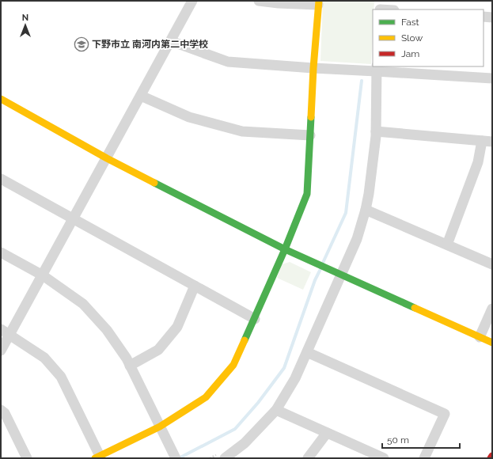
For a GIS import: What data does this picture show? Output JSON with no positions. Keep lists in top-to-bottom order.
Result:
{
  "places": {
    "school or university": ["下野市立 南河内第二中学校"]
  },
  "legend": ["Fast", "Slow", "Jam"],
  "scale_bar": "50 m",
  "north": "top"
}
